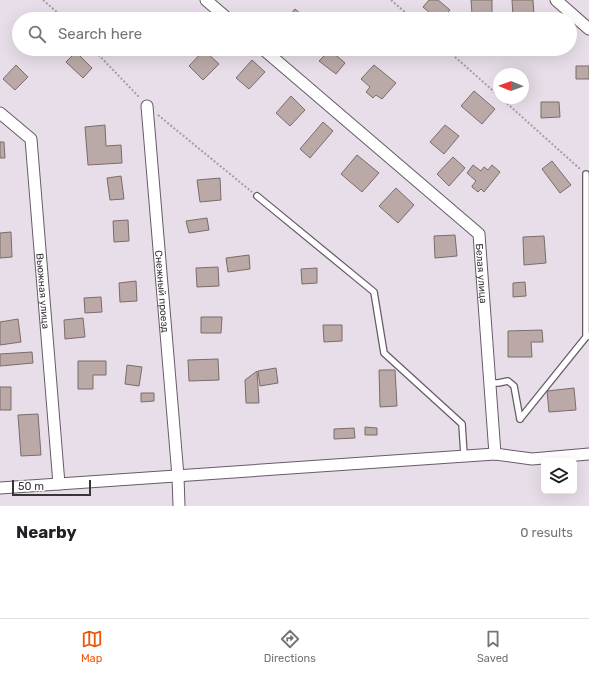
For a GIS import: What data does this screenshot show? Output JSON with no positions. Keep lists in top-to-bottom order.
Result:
{
  "streets": {
    "street": ["Белая улица", "Вьюжная улица", "Снежный проезд"]
  },
  "scale_bar": "50 m",
  "north": "left",
  "page": {
    "search": "Search here",
    "scale": "50 m",
    "heading": ["Nearby", "0 results"],
    "nav": ["Map", "Directions", "Saved"]
  }
}
